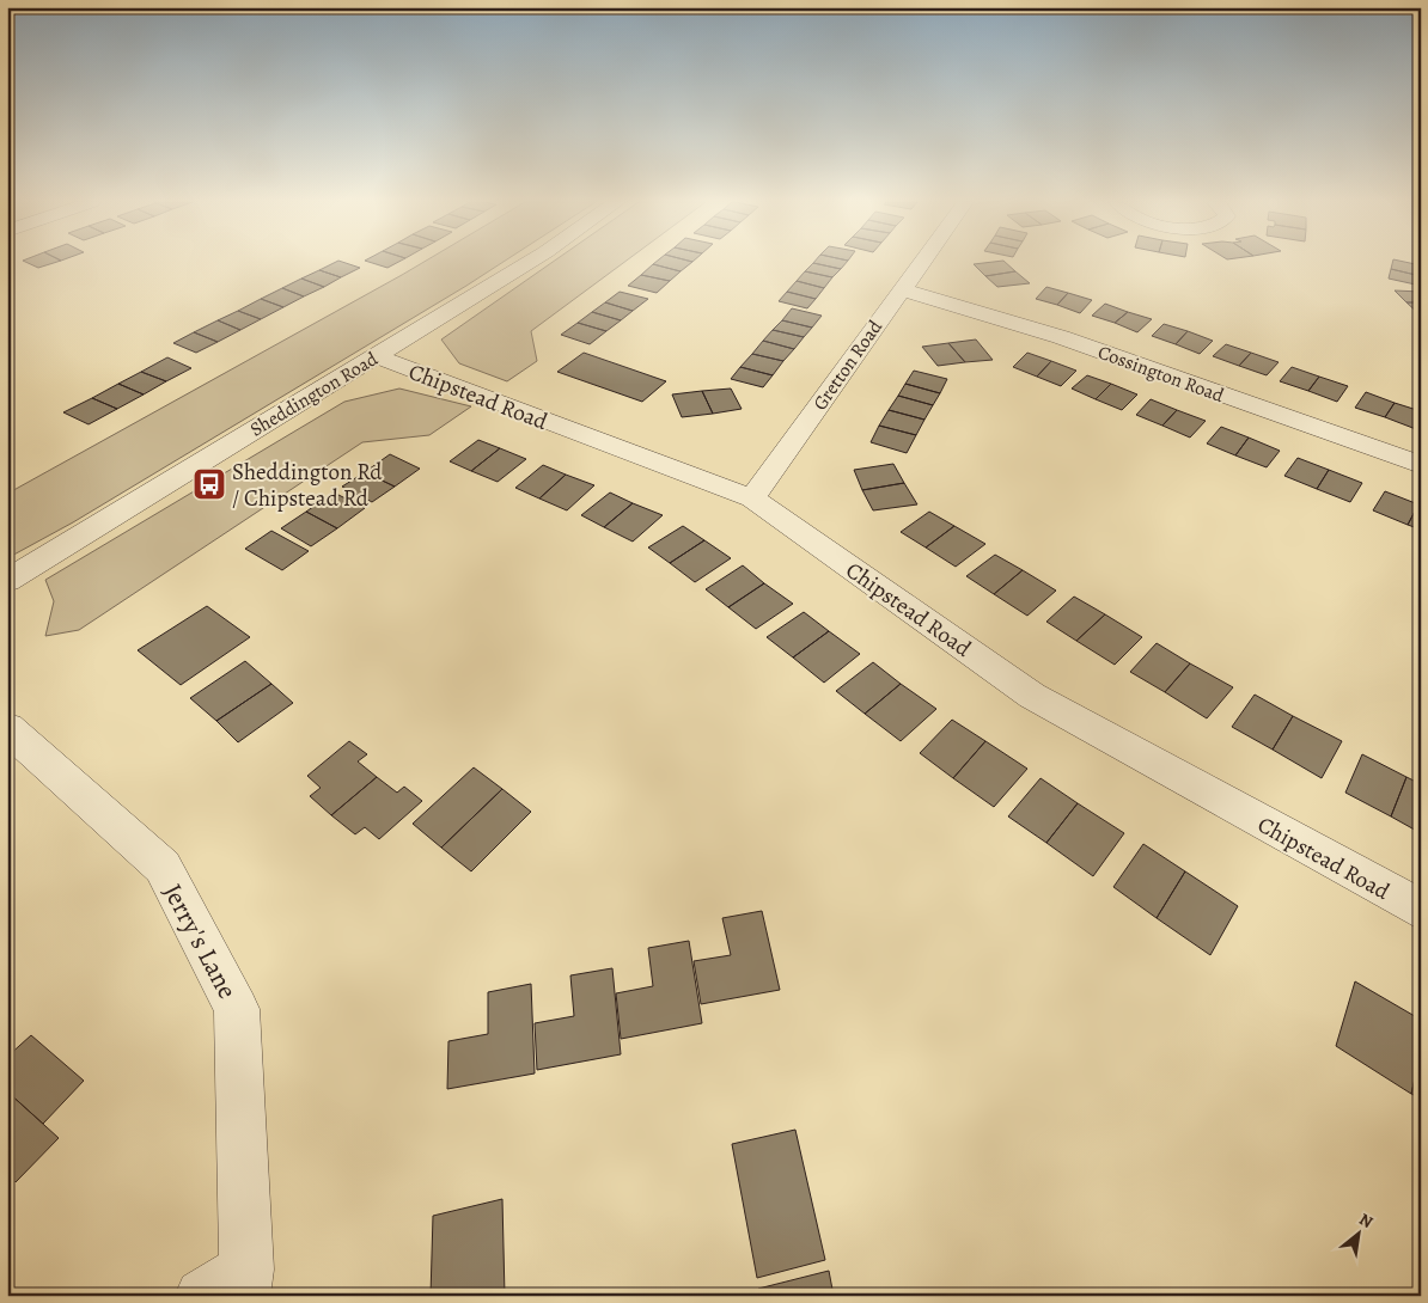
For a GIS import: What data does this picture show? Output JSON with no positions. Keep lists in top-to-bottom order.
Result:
{
  "streets": {
    "street": [
      "Gretton Road",
      "Cossington Road",
      "Sheddington Road",
      "Chipstead Road",
      "Jerry's Lane"
    ]
  },
  "crossings": [
    ["Gretton Road", "Cossington Road"],
    ["Gretton Road", "Chipstead Road"],
    ["Sheddington Road", "Chipstead Road"]
  ],
  "places": {
    "bus stop": ["Sheddington Rd / Chipstead Rd"]
  },
  "north": "top right"
}
